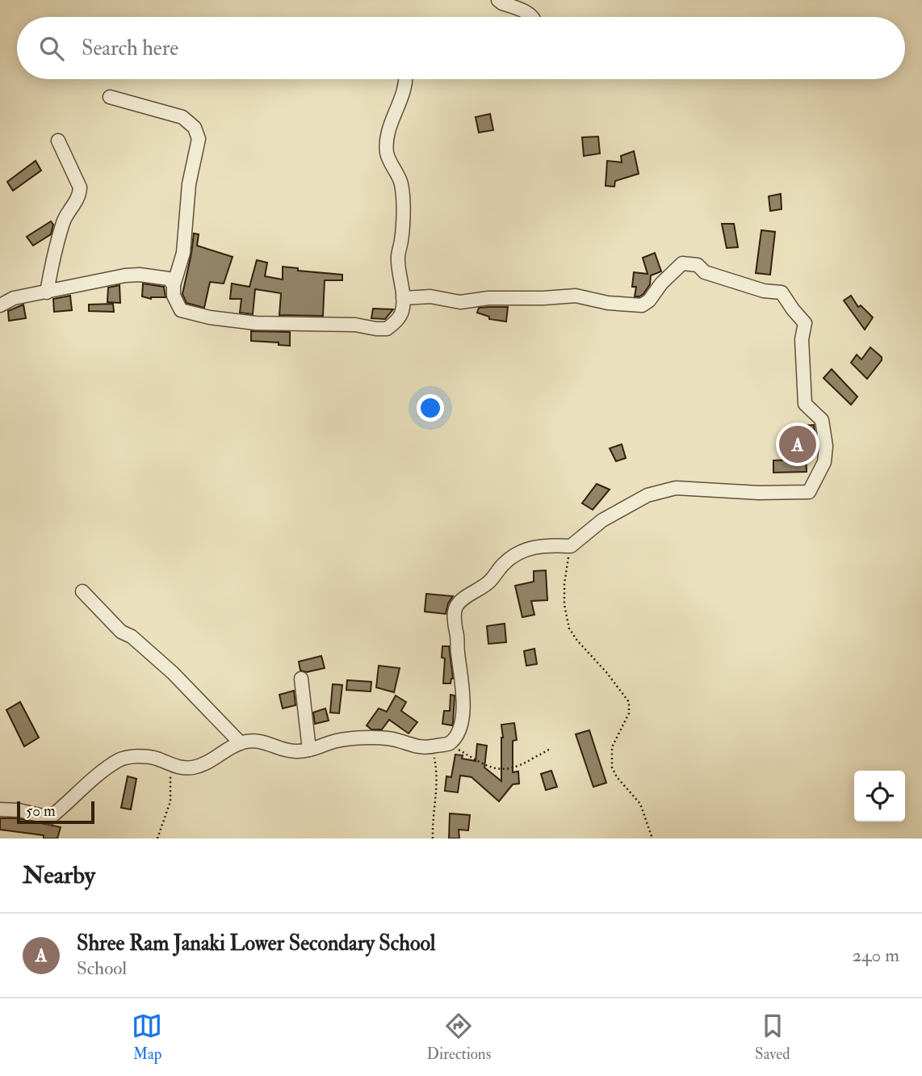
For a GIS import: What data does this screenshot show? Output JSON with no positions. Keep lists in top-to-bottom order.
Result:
{
  "scale_bar": "50 m",
  "page": {
    "search": "Search here",
    "pins": "A",
    "scale": "50 m",
    "heading": "Nearby",
    "list": [
      {
        "mark": "A",
        "name": "Shree Ram Janaki Lower Secondary School",
        "note": "School",
        "value": "240 m"
      }
    ],
    "nav": ["Map", "Directions", "Saved"]
  }
}
